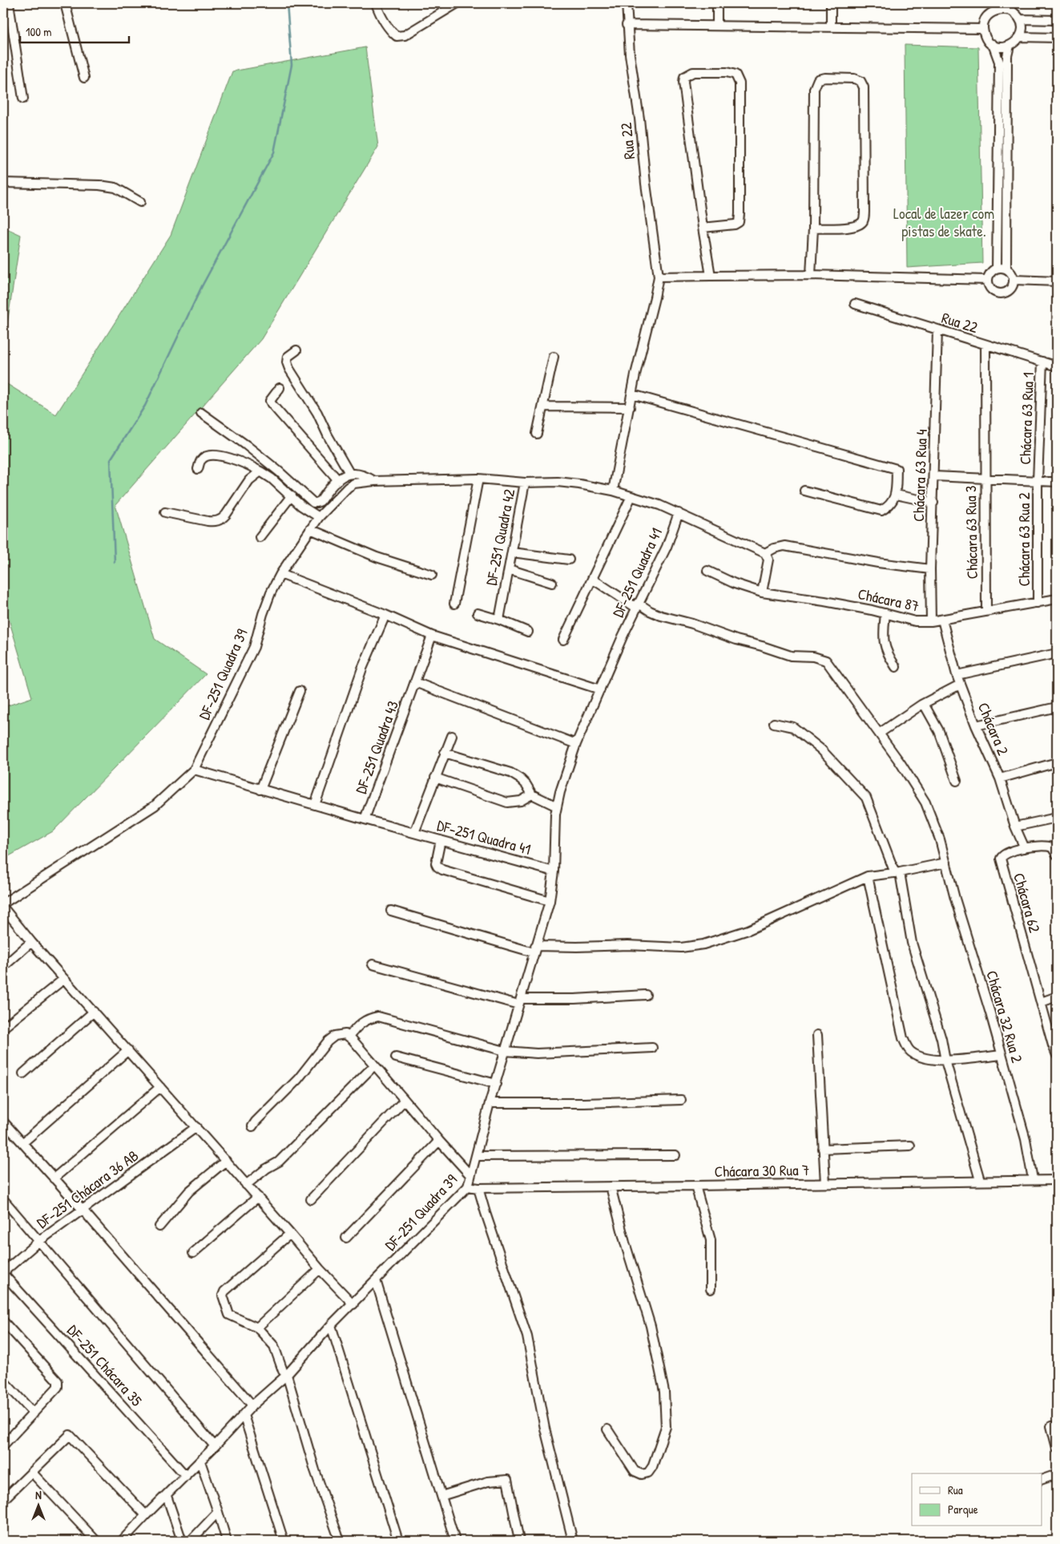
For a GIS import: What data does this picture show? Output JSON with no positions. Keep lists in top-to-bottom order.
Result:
{
  "streets": {
    "street": [
      "Rua 22",
      "Chácara 63 Rua 1",
      "Chácara 63 Rua 4",
      "Chácara 63 Rua 3",
      "DF-251 Quadra 42",
      "Chácara 63 Rua 2",
      "DF-251 Quadra 41",
      "Chácara 87",
      "DF-251 Quadra 39",
      "Chácara 2",
      "DF-251 Quadra 43",
      "Chácara 62",
      "Chácara 32 Rua 2",
      "Chácara 30 Rua 7",
      "DF-251 Chácara 36 AB",
      "DF-251 Chácara 35"
    ]
  },
  "crossings": [
    ["Rua 22", "Chácara 63 Rua 1"],
    ["Rua 22", "Chácara 63 Rua 4"],
    ["Chácara 63 Rua 1", "Chácara 63 Rua 2"],
    ["Chácara 63 Rua 4", "Chácara 63 Rua 3"],
    ["Chácara 63 Rua 4", "Chácara 87"],
    ["Chácara 63 Rua 3", "Chácara 63 Rua 2"],
    ["Chácara 63 Rua 3", "Chácara 87"],
    ["DF-251 Quadra 42", "DF-251 Quadra 41"],
    ["DF-251 Quadra 42", "DF-251 Quadra 39"],
    ["Chácara 63 Rua 2", "Chácara 87"],
    ["DF-251 Quadra 41", "DF-251 Quadra 39"],
    ["DF-251 Quadra 41", "DF-251 Quadra 43"],
    ["DF-251 Quadra 41", "Chácara 32 Rua 2"],
    ["Chácara 87", "Chácara 2"],
    ["DF-251 Quadra 39", "Chácara 30 Rua 7"],
    ["DF-251 Quadra 39", "DF-251 Chácara 35"],
    ["Chácara 2", "Chácara 62"],
    ["Chácara 32 Rua 2", "Chácara 30 Rua 7"],
    ["DF-251 Chácara 36 AB", "DF-251 Chácara 35"]
  ],
  "parks": ["Local de lazer com pistas de skate."],
  "legend": ["Rua", "Parque"],
  "scale_bar": "100 m",
  "north": "top"
}
